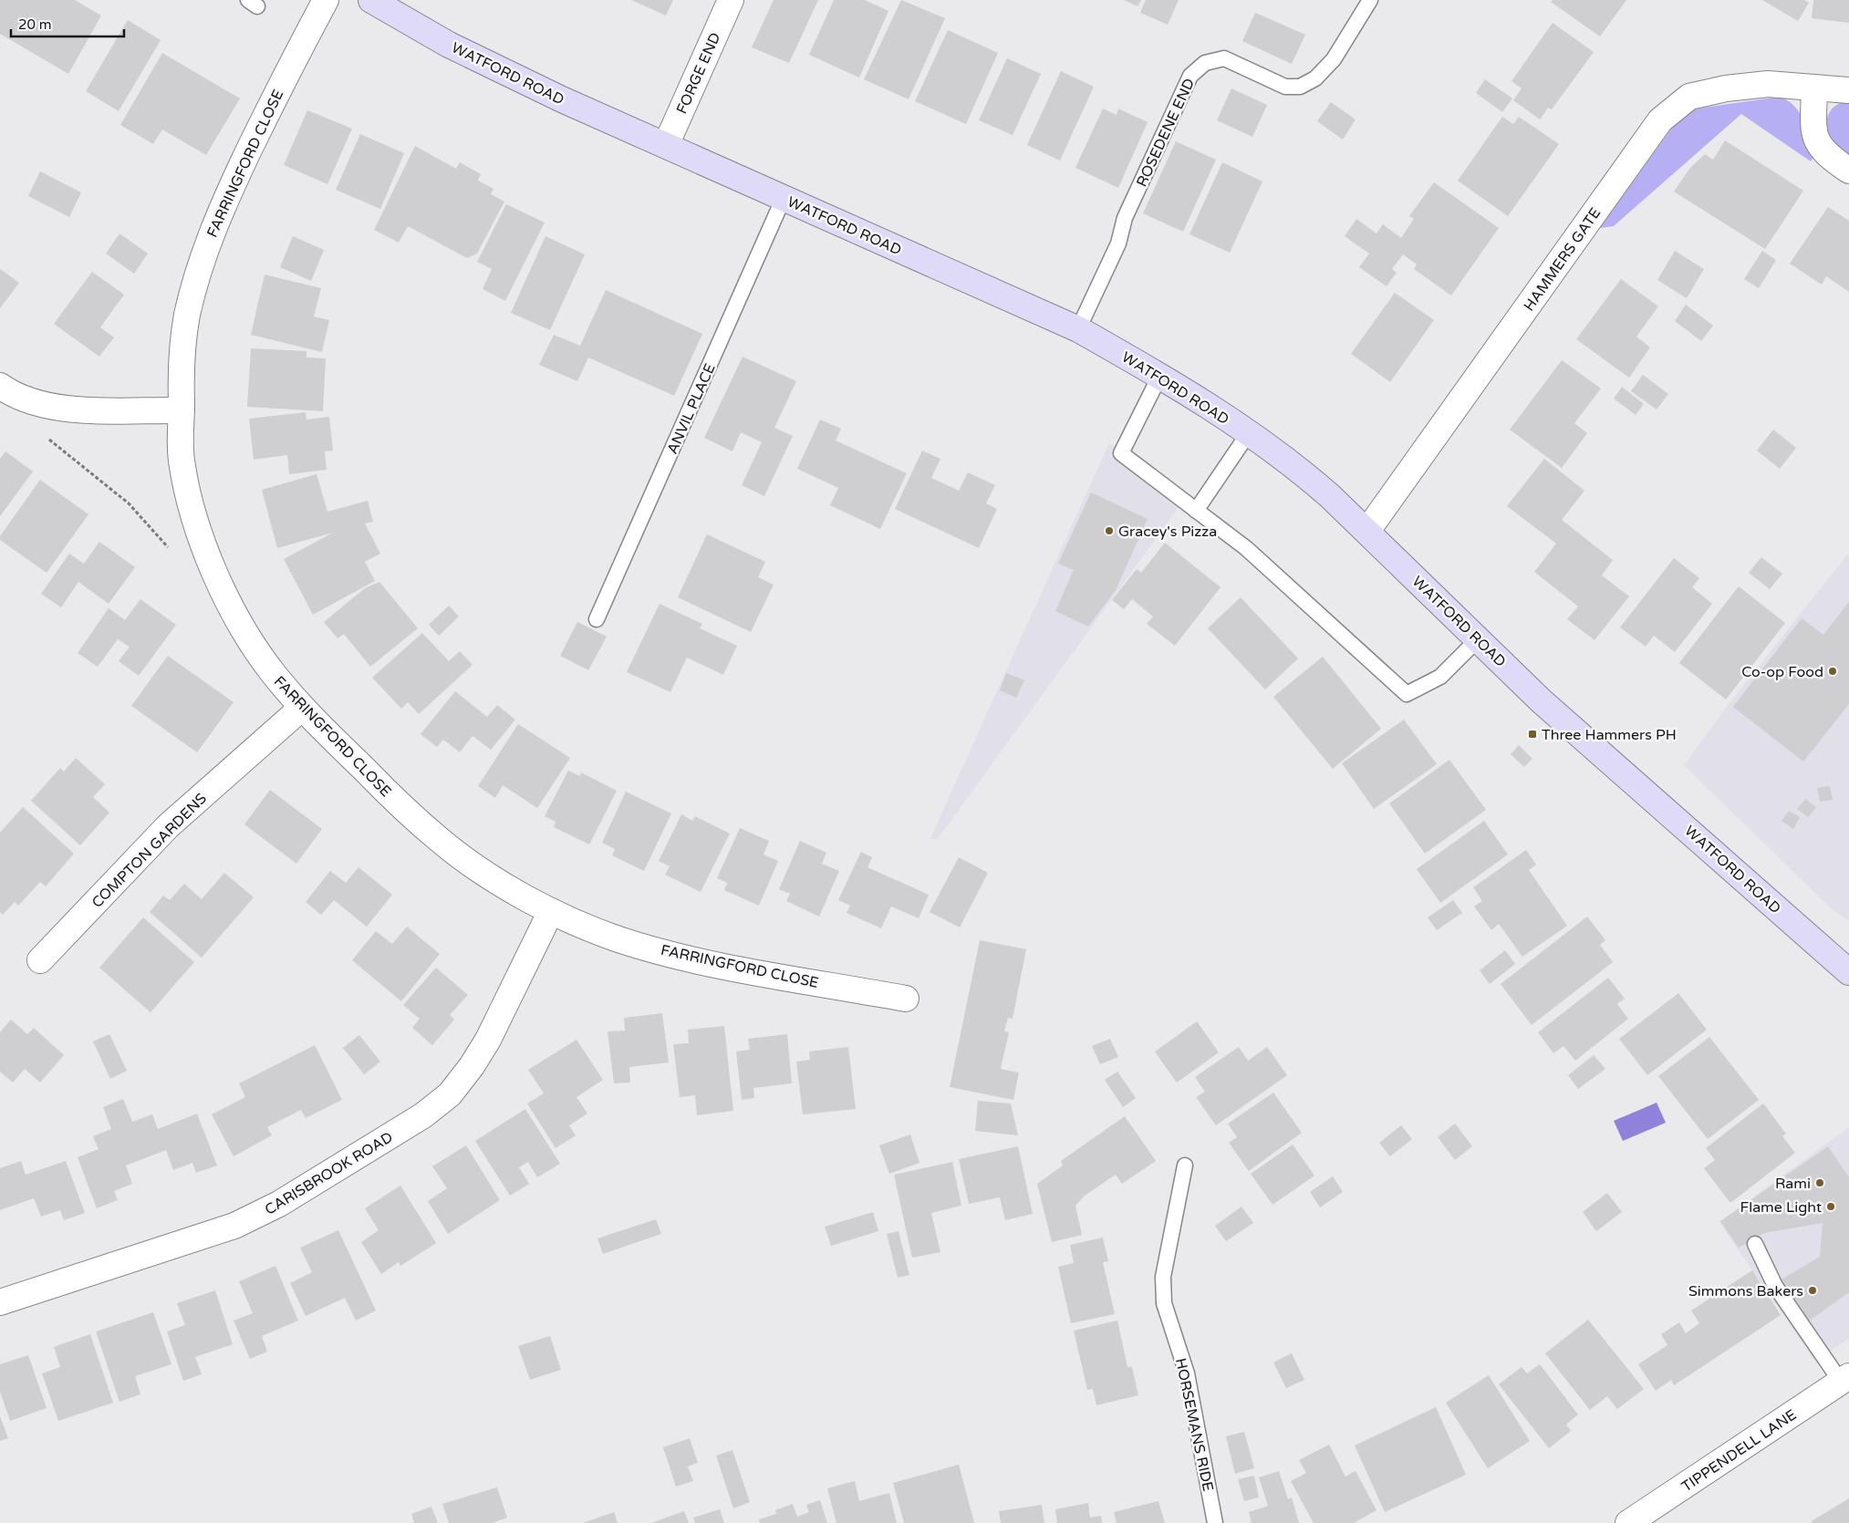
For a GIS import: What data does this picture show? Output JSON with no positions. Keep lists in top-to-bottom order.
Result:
{
  "streets": {
    "main road": ["WATFORD ROAD"],
    "street": [
      "FORGE END",
      "FARRINGFORD CLOSE",
      "HAMMERS GATE",
      "COMPTON GARDENS",
      "CARISBROOK ROAD",
      "TIPPENDELL LANE"
    ],
    "lane": ["ROSEDENE END", "ANVIL PLACE", "HORSEMANS RIDE"]
  },
  "crossings": [
    ["WATFORD ROAD", "FORGE END"],
    ["WATFORD ROAD", "ROSEDENE END"],
    ["WATFORD ROAD", "HAMMERS GATE"],
    ["WATFORD ROAD", "ANVIL PLACE"],
    ["FARRINGFORD CLOSE", "COMPTON GARDENS"],
    ["FARRINGFORD CLOSE", "CARISBROOK ROAD"]
  ],
  "places": {
    "other": [
      "Gracey's Pizza",
      "Co-op Food",
      "Rami",
      "Flame Light",
      "Simmons Bakers"
    ],
    "transit": ["Three Hammers PH"]
  },
  "scale_bar": "20 m"
}
